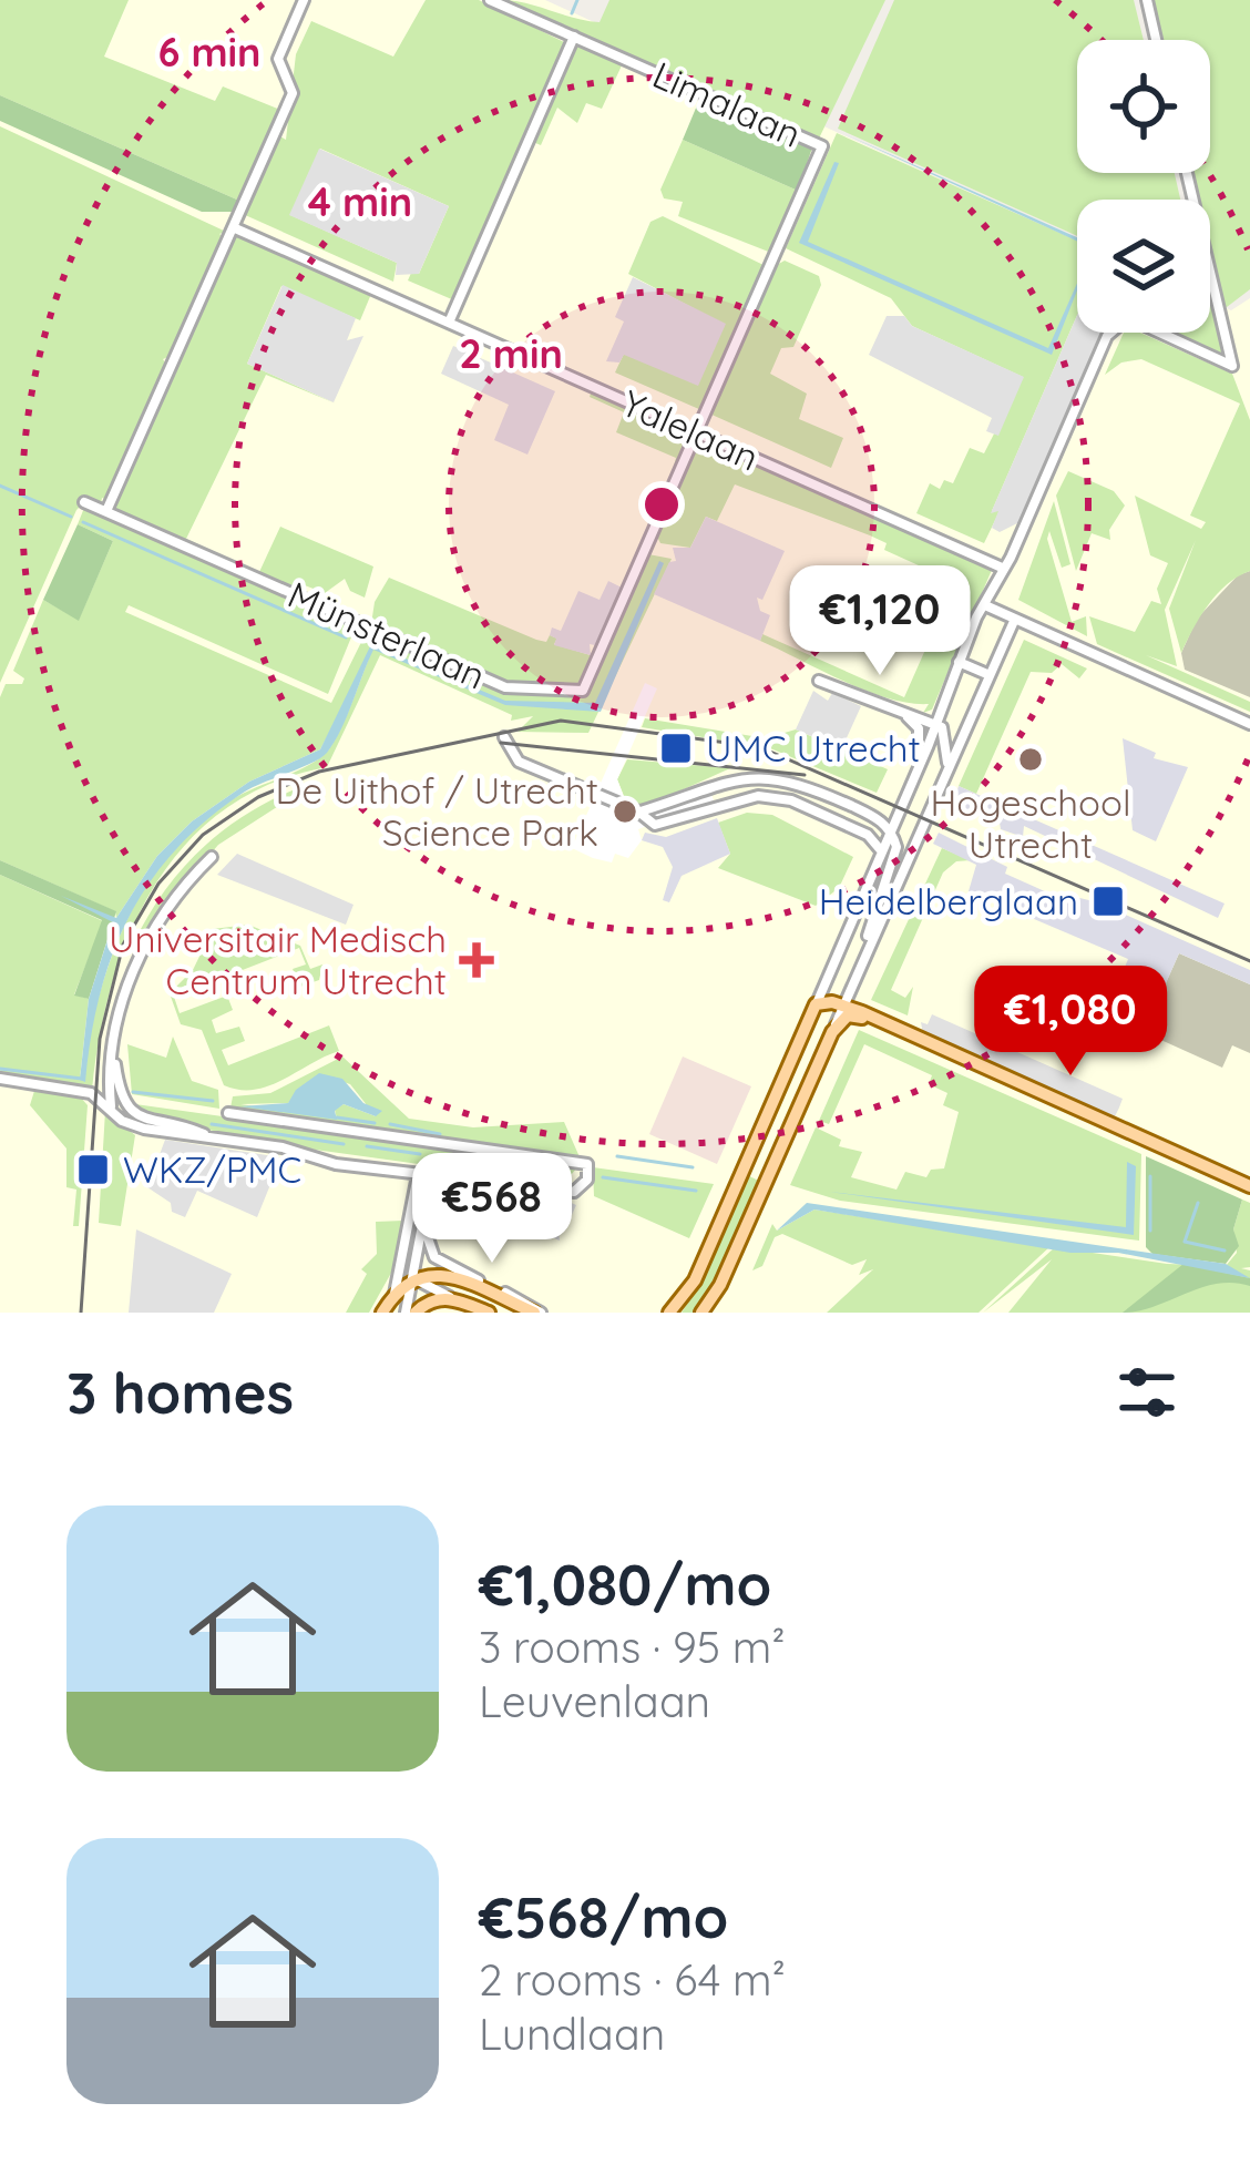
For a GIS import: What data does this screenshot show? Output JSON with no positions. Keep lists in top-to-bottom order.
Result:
{
  "streets": {
    "street": ["Limalaan", "Yalelaan", "Münsterlaan"]
  },
  "crossings": [
    ["Limalaan", "Yalelaan"],
    ["Limalaan", "Münsterlaan"],
    ["Yalelaan", "Münsterlaan"]
  ],
  "places": {
    "transit": ["UMC Utrecht", "Heidelberglaan", "WKZ/PMC"],
    "other": ["Hogeschool Utrecht", "De Uithof / Utrecht Science Park"],
    "health": ["Universitair Medisch Centrum Utrecht"]
  },
  "page": {
    "price": ["€1,120", "€1,080", "€568"],
    "heading": "3 homes",
    "list": [
      {
        "name": "€1,080/mo",
        "note": "3 rooms · 95 m² · Leuvenlaan"
      },
      {
        "name": "€568/mo",
        "note": "2 rooms · 64 m² · Lundlaan"
      }
    ]
  },
  "rings": ["6 min", "4 min", "2 min"]
}
